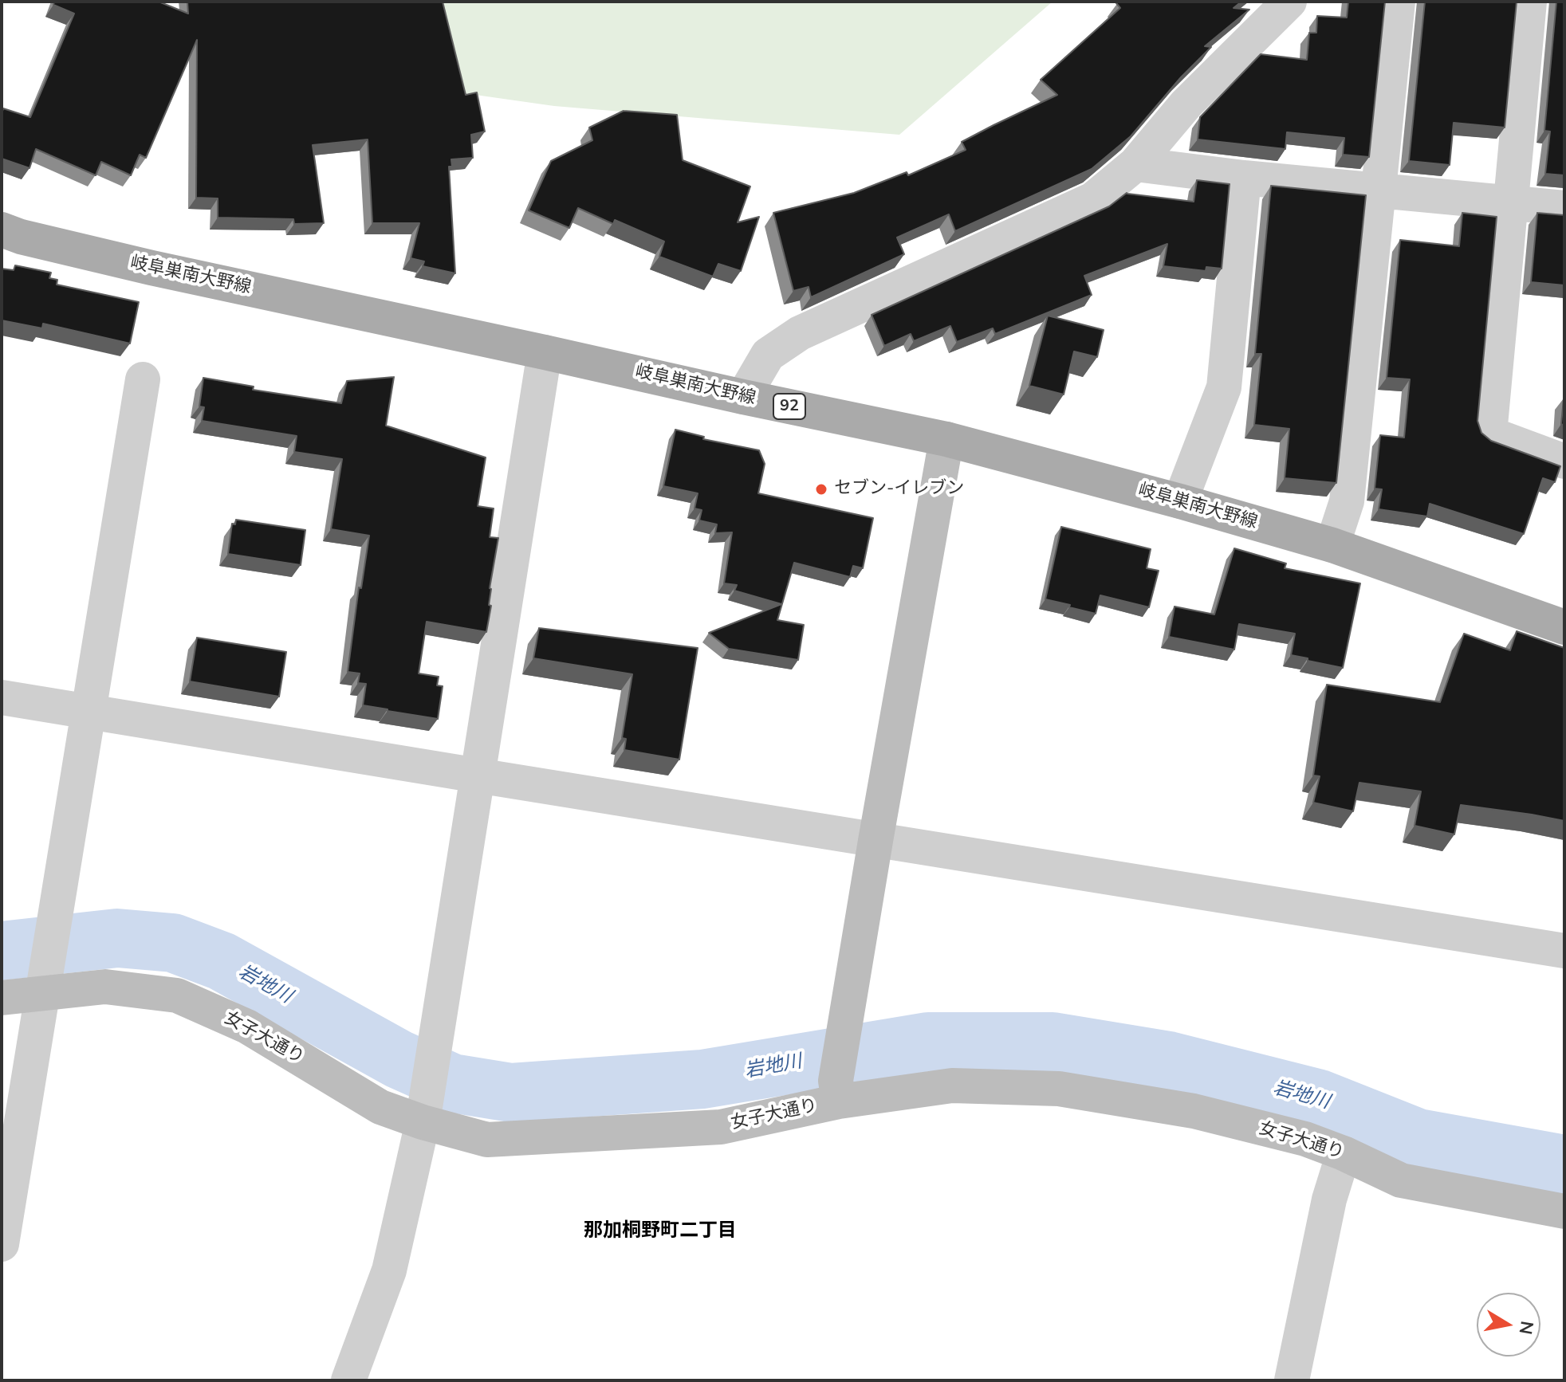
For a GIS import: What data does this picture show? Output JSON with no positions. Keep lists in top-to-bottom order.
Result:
{
  "streets": {
    "main road": ["岐阜巣南大野線", "92"],
    "street": ["女子大通り"]
  },
  "districts": ["那加桐野町二丁目"],
  "water": ["岩地川"],
  "places": ["セブン-イレブン"],
  "north": "right"
}
